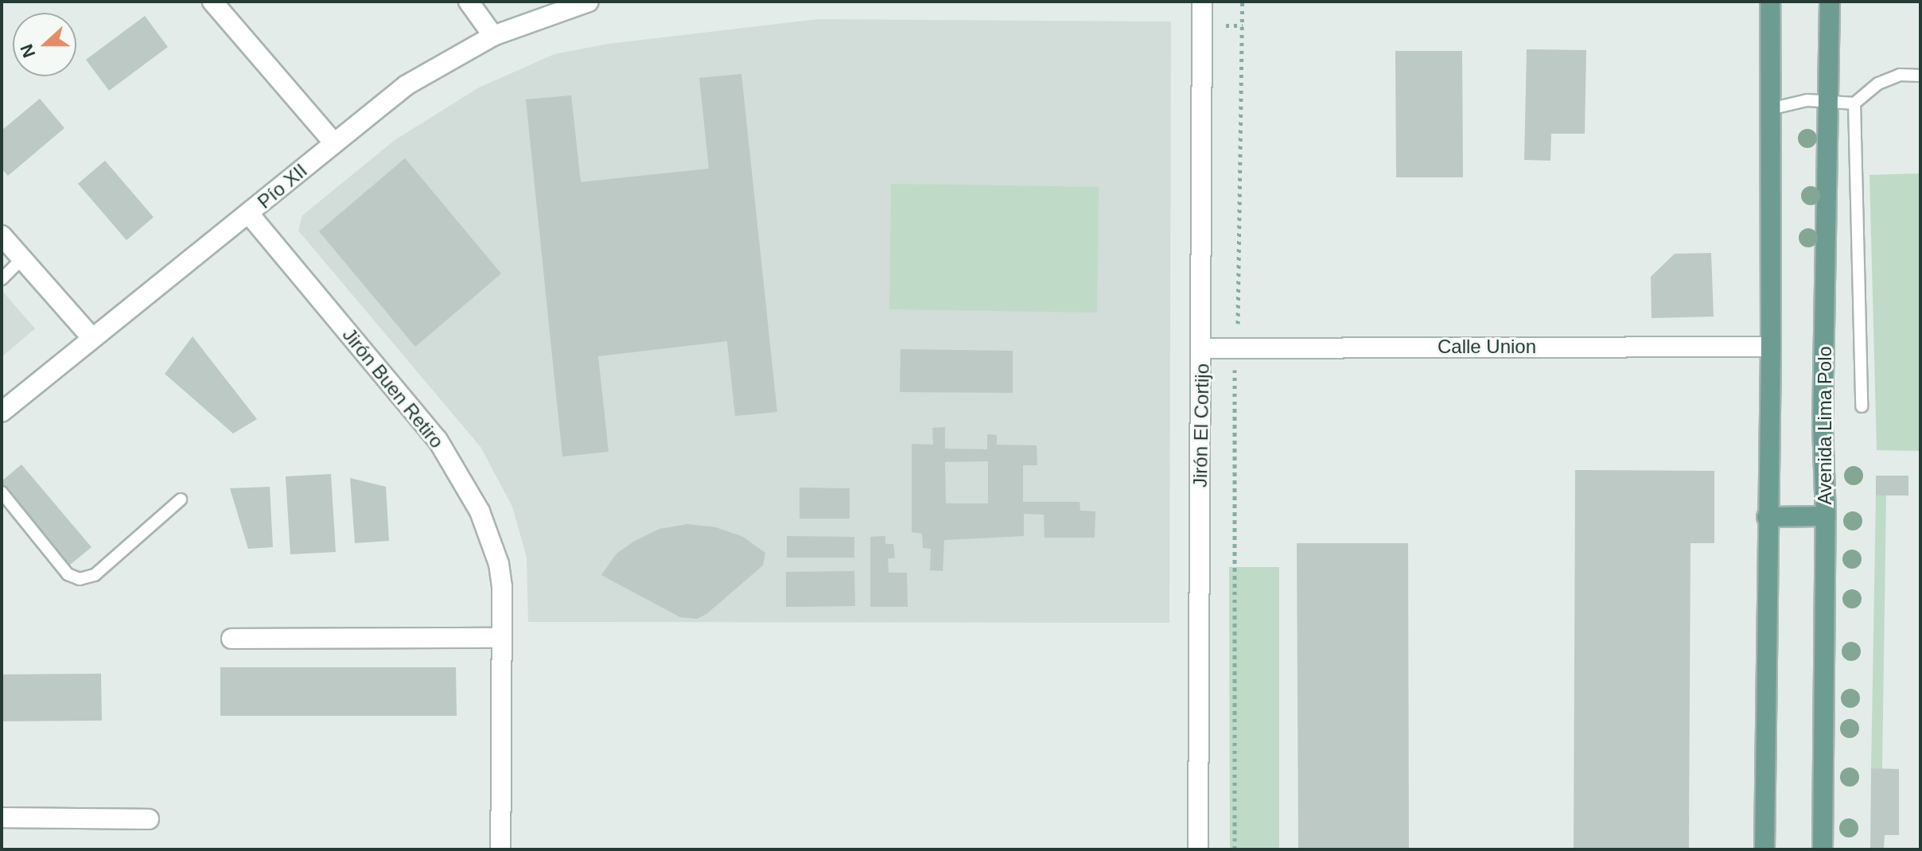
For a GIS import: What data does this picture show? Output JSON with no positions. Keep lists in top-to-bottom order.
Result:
{
  "streets": {
    "main road": ["Avenida Lima Polo"],
    "street": [
      "Pío XII",
      "Calle Union",
      "Jirón Buen Retiro",
      "Jirón El Cortijo"
    ]
  },
  "crossings": [
    ["Pío XII", "Jirón Buen Retiro"],
    ["Calle Union", "Jirón El Cortijo"]
  ],
  "north": "left"
}
